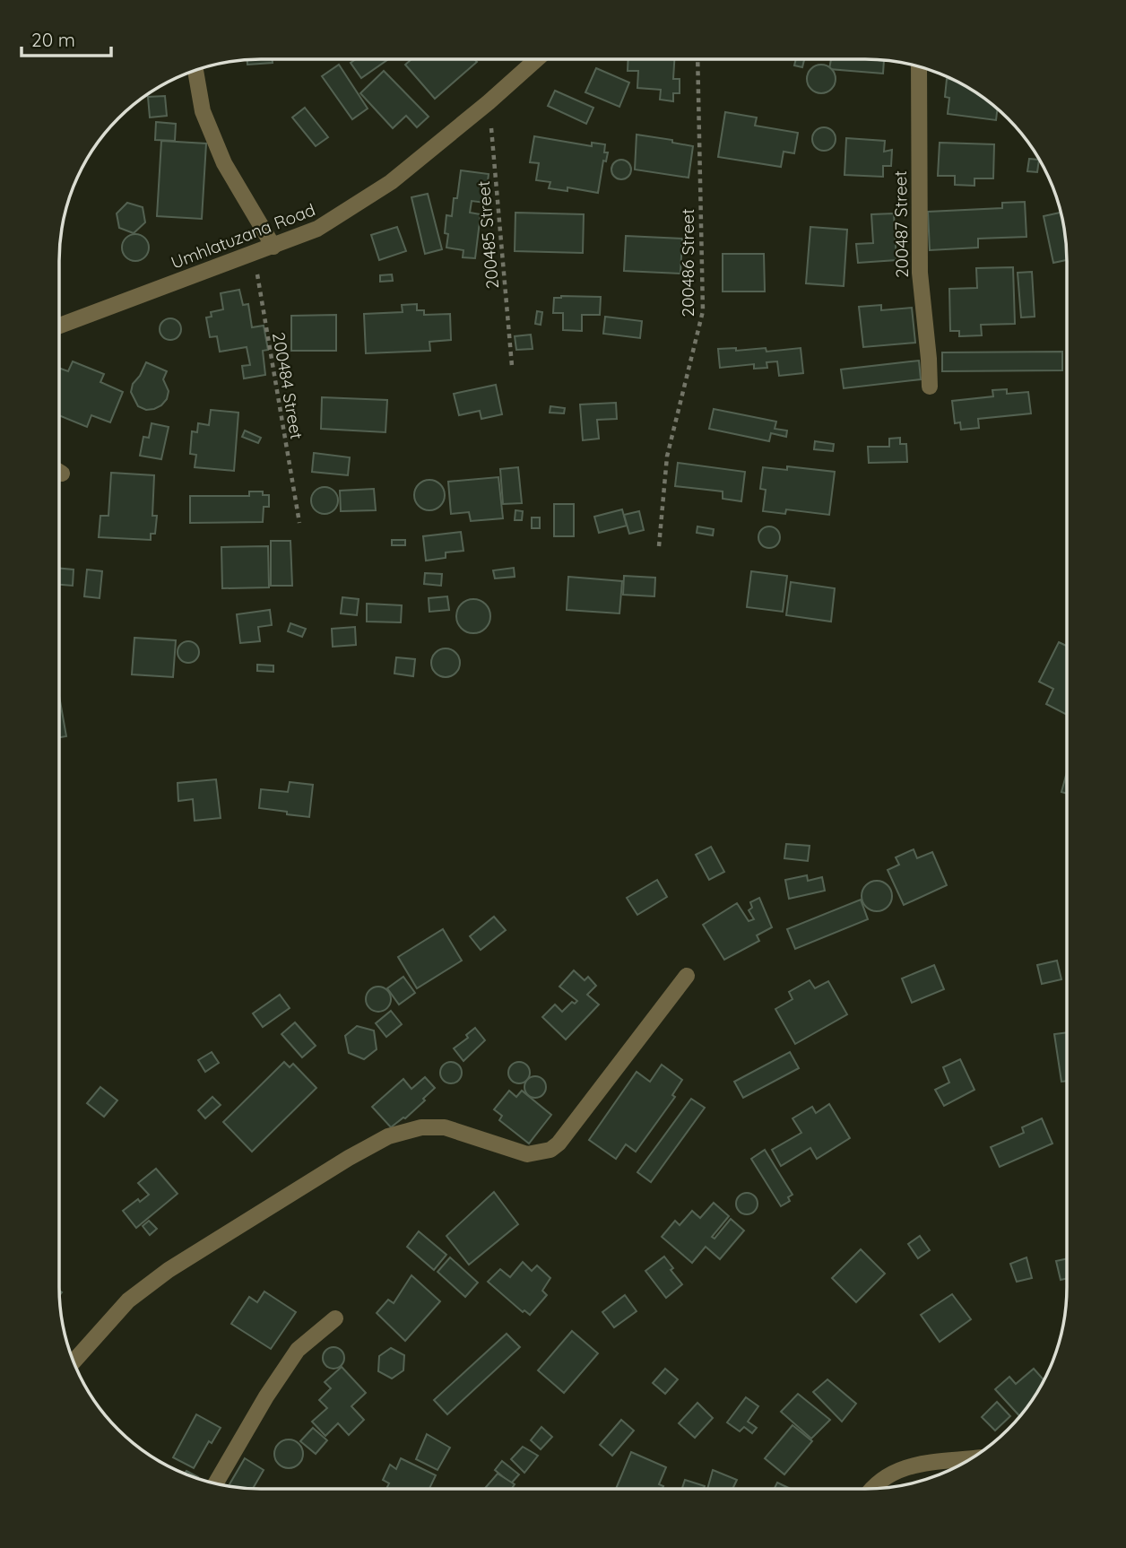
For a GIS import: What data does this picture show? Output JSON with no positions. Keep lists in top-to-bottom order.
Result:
{
  "streets": {
    "street": ["200487 Street", "Umhlatuzana Road"],
    "path": ["200485 Street", "200486 Street", "200484 Street"]
  },
  "crossings": [
    ["200485 Street", "Umhlatuzana Road"],
    ["Umhlatuzana Road", "200484 Street"]
  ],
  "scale_bar": "20 m"
}
